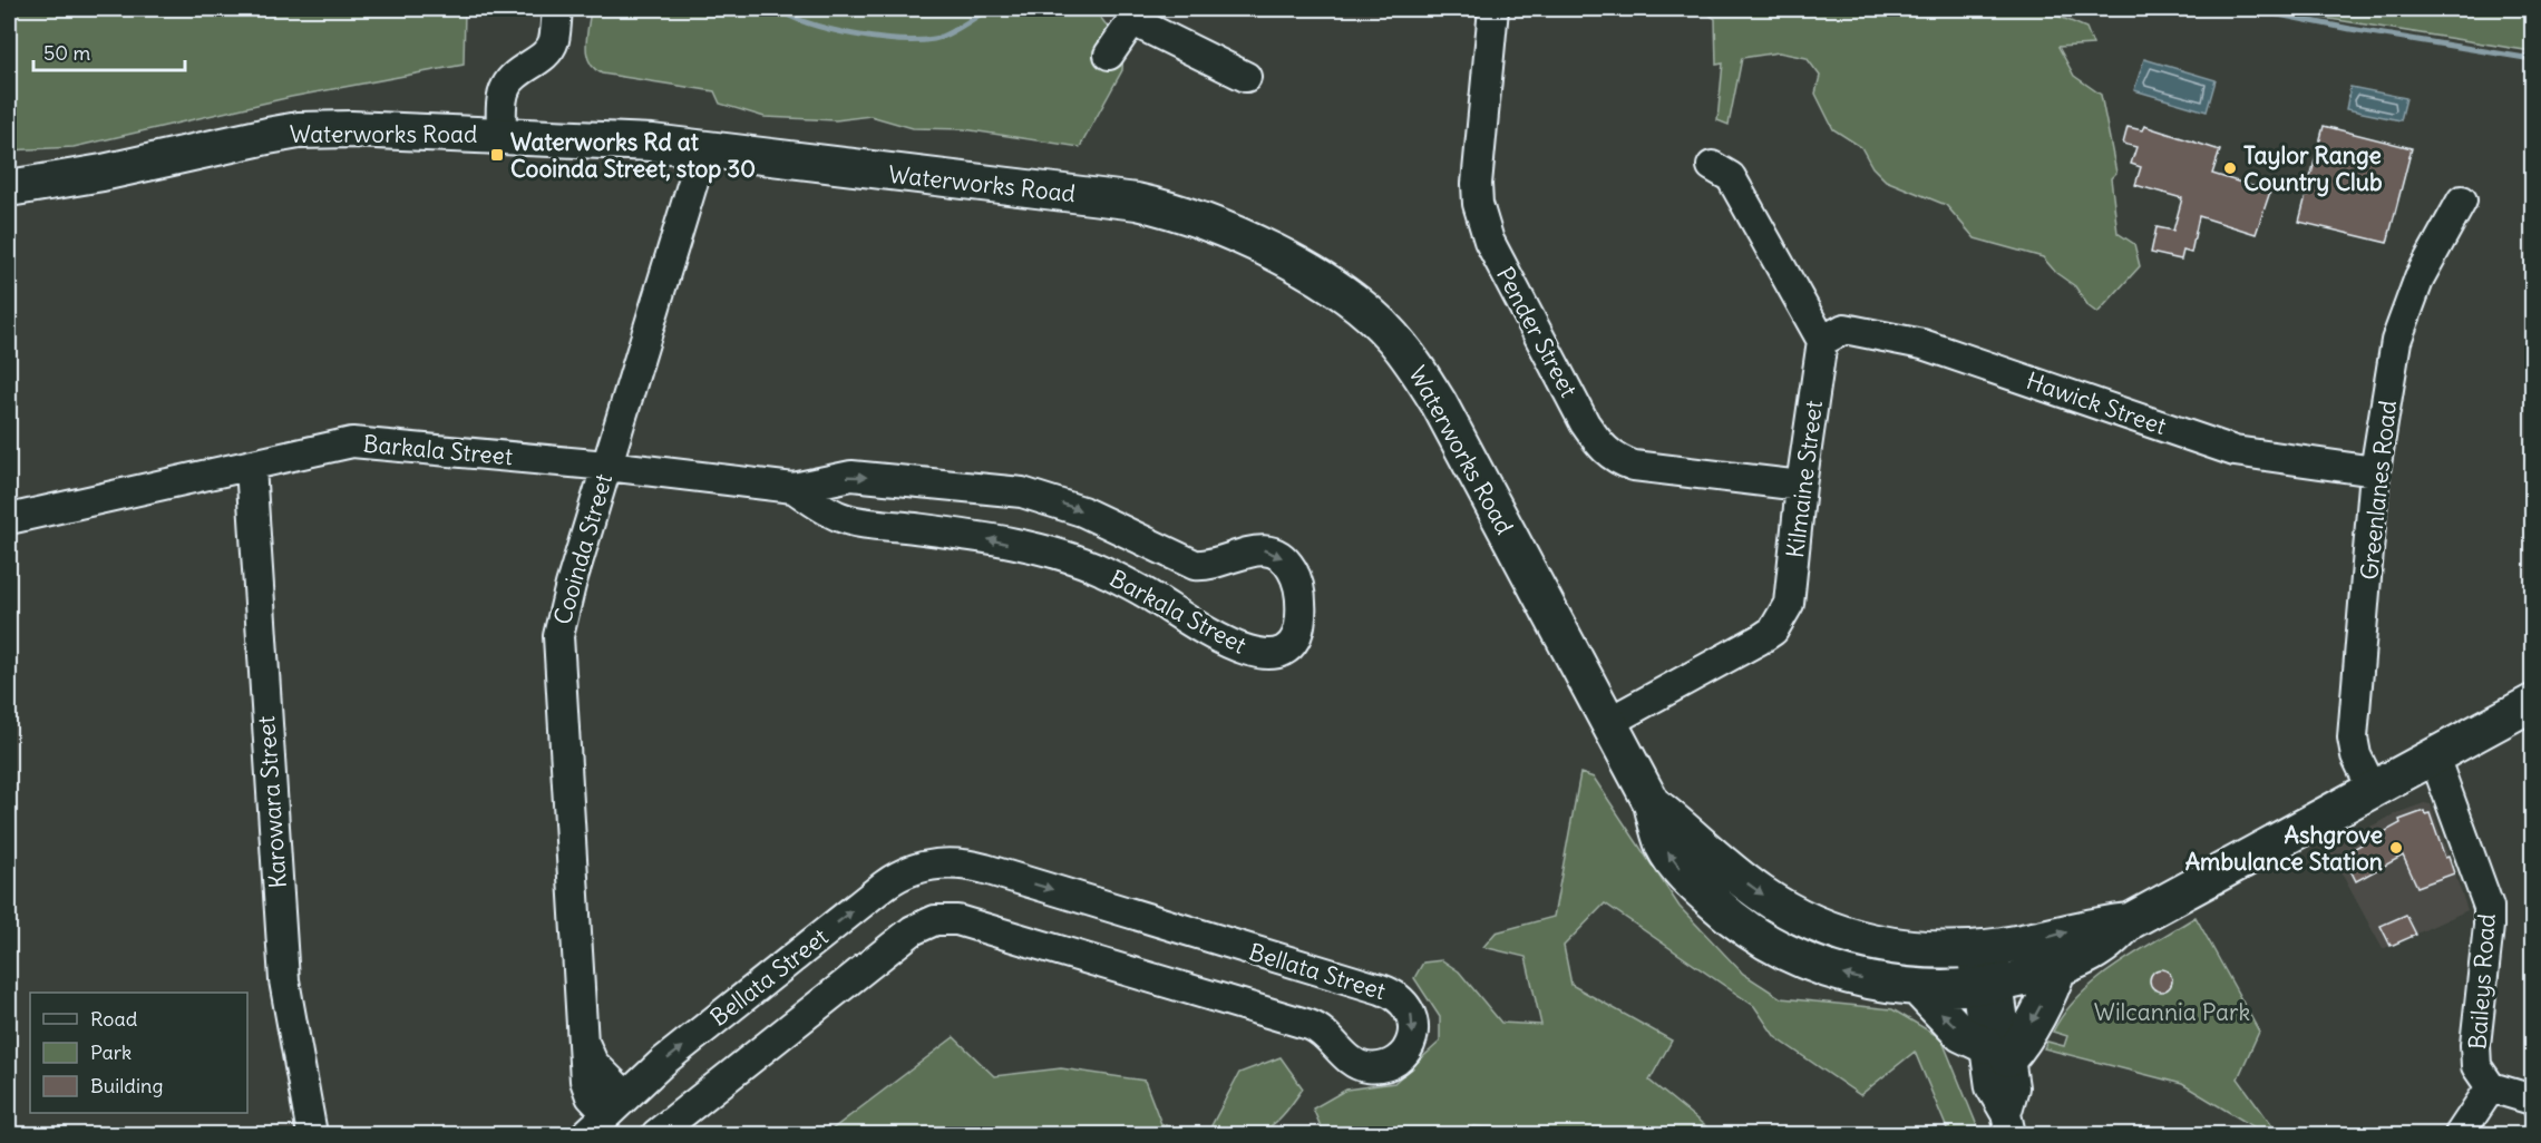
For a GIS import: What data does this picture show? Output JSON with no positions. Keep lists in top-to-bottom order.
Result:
{
  "streets": {
    "main road": ["Waterworks Road"],
    "street": [
      "Pender Street",
      "Hawick Street",
      "Barkala Street",
      "Kilmaine Street",
      "Greenlanes Road",
      "Cooinda Street",
      "Karowara Street",
      "Bellata Street",
      "Baileys Road"
    ]
  },
  "crossings": [
    ["Waterworks Road", "Kilmaine Street"],
    ["Waterworks Road", "Greenlanes Road"],
    ["Waterworks Road", "Cooinda Street"],
    ["Waterworks Road", "Baileys Road"],
    ["Pender Street", "Kilmaine Street"],
    ["Hawick Street", "Kilmaine Street"],
    ["Hawick Street", "Greenlanes Road"],
    ["Barkala Street", "Cooinda Street"],
    ["Barkala Street", "Karowara Street"],
    ["Cooinda Street", "Bellata Street"]
  ],
  "parks": ["Wilcannia Park"],
  "places": {
    "transit": ["Waterworks Rd at Cooinda Street, stop 30"],
    "other": ["Taylor Range Country Club", "Ashgrove Ambulance Station"]
  },
  "legend": ["Road", "Park", "Building"],
  "scale_bar": "50 m"
}
